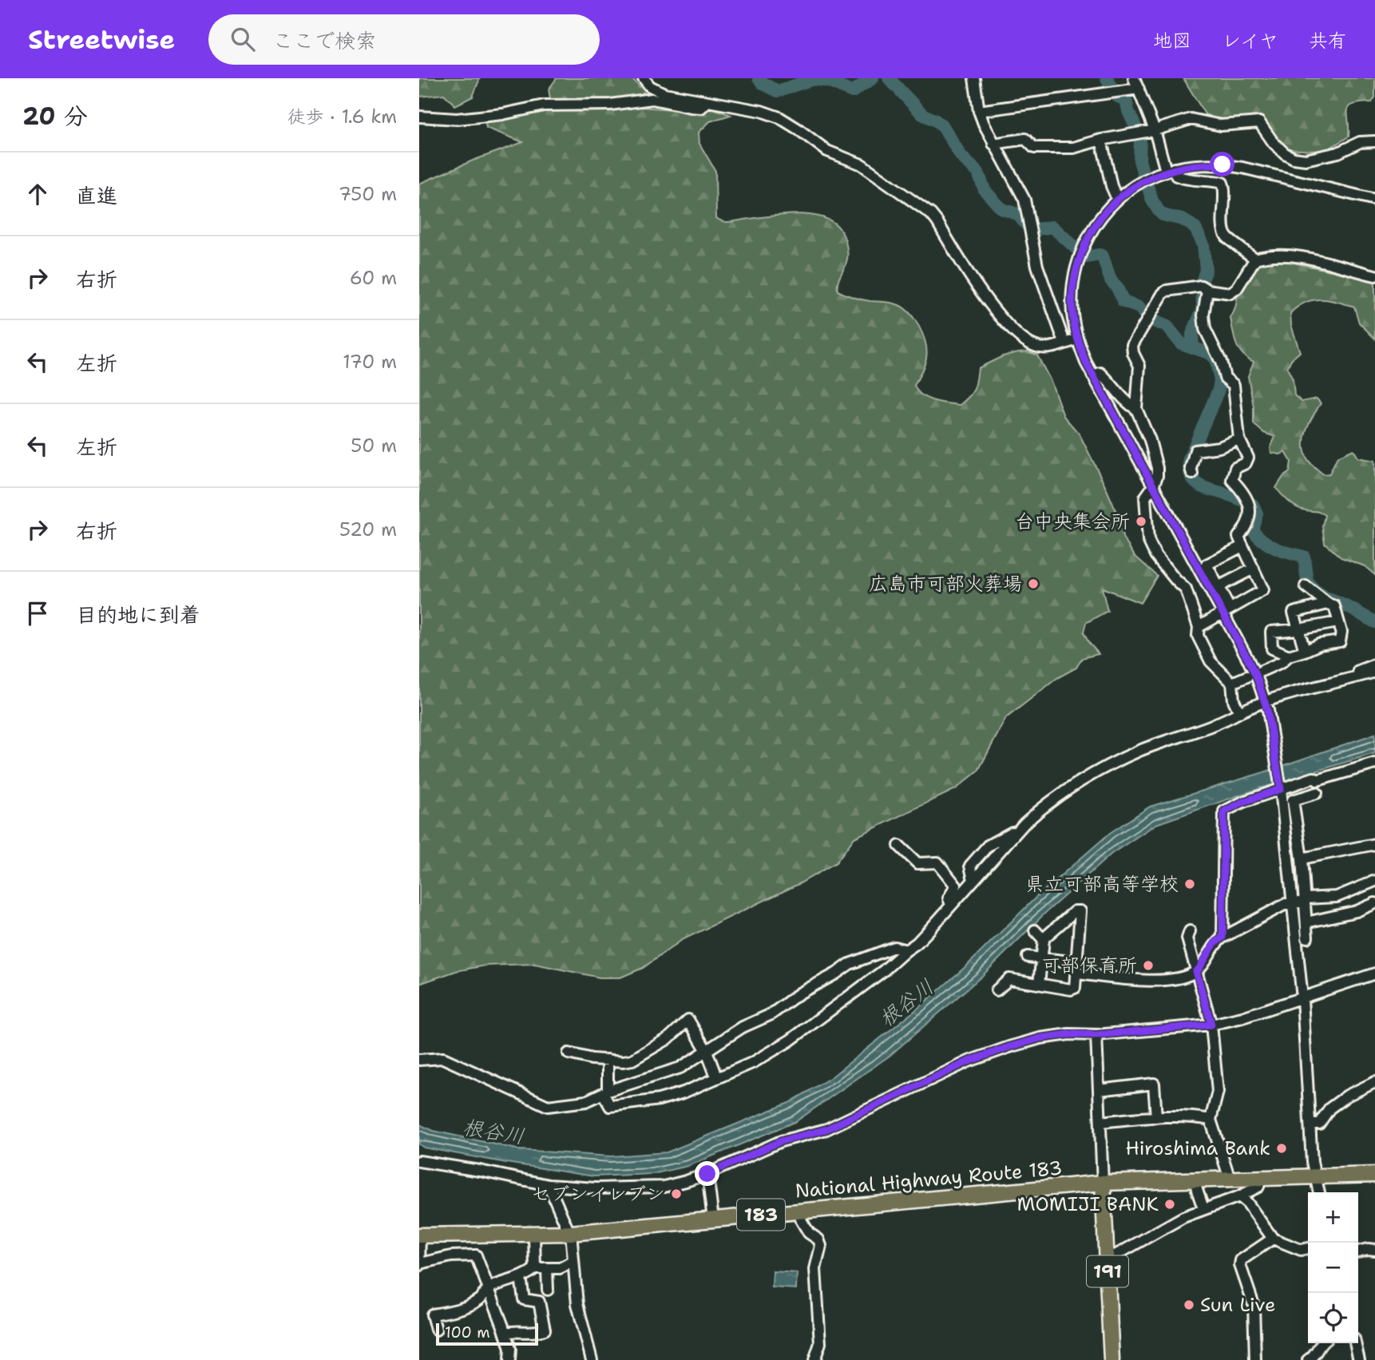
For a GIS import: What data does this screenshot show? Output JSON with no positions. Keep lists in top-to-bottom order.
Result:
{
  "streets": {
    "highway": ["National Highway Route 183", "183", "191"]
  },
  "crossings": [
    ["National Highway Route 183", "191"]
  ],
  "water": ["根谷川"],
  "places": [
    "台中央集会所",
    "広島市可部火葬場",
    "県立可部高等学校",
    "可部保育所",
    "Hiroshima Bank",
    "セブンイレブン",
    "MOMIJI BANK",
    "Sun Live"
  ],
  "scale_bar": "100 m",
  "page": {
    "header": "Streetwise",
    "search": "ここで検索",
    "nav": ["地図", "レイヤ", "共有"],
    "heading": ["20 分", "徒歩 · 1.6 km"],
    "list": [
      ["直進", "750 m"],
      ["右折", "60 m"],
      ["左折", "170 m"],
      ["左折", "50 m"],
      ["右折", "520 m"],
      "目的地に到着"
    ],
    "map_buttons": ["+", "−"],
    "scale": "100 m"
  }
}
